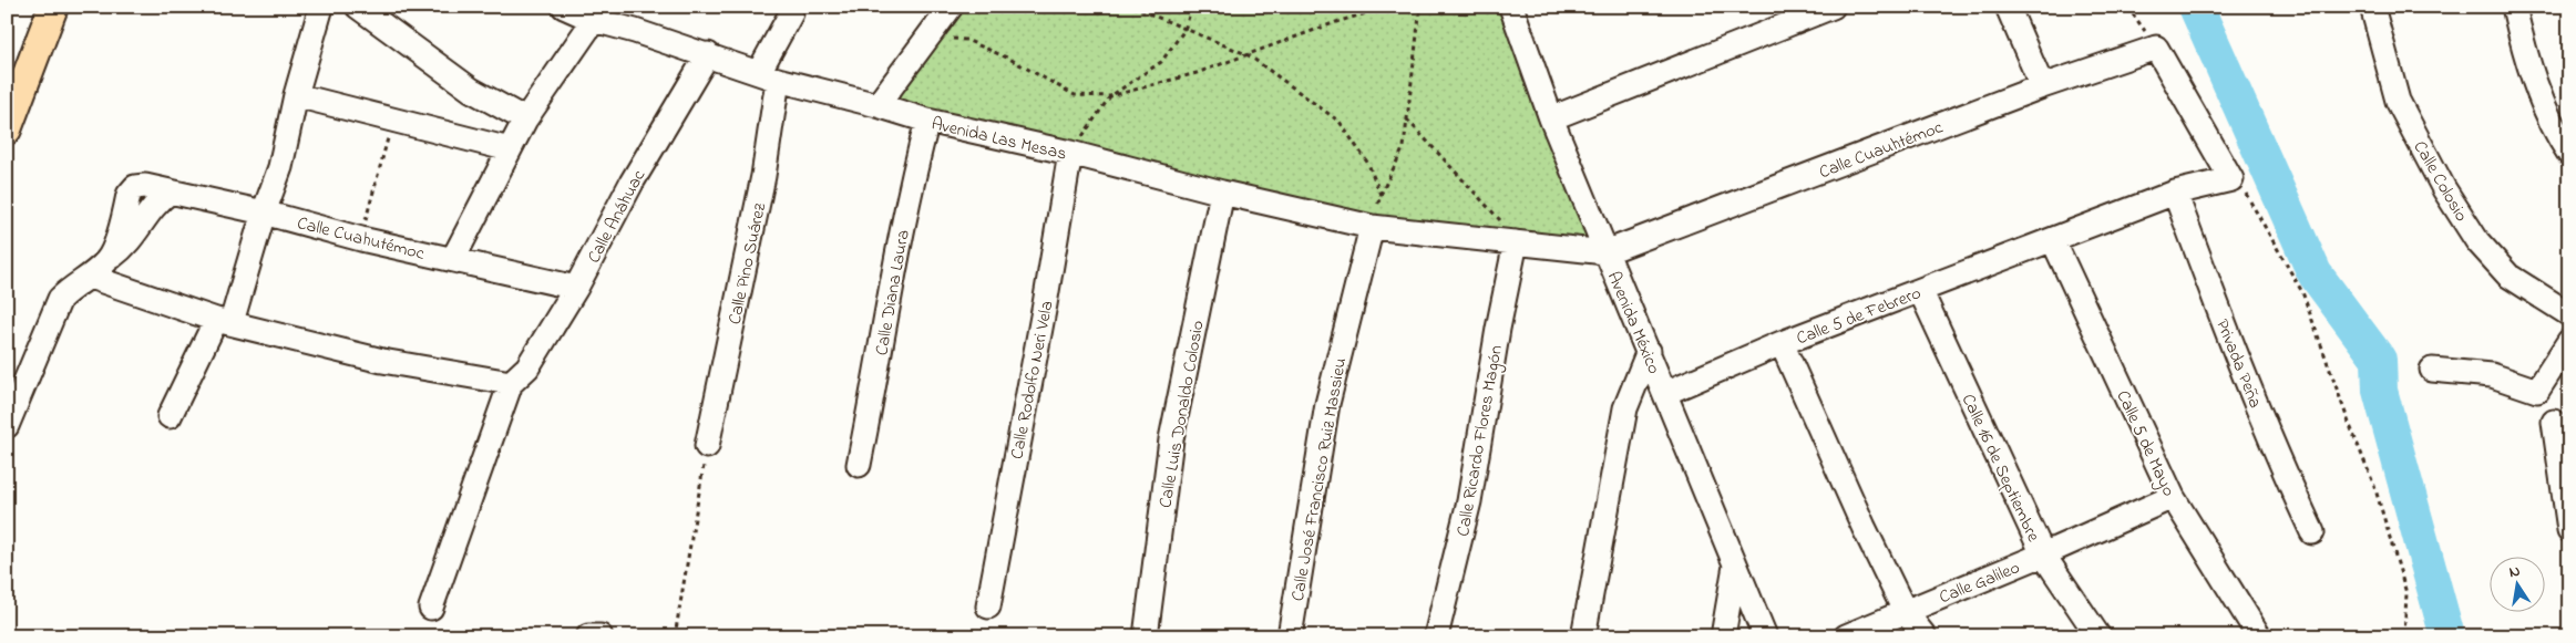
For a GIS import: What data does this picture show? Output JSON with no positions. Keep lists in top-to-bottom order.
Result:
{
  "streets": {
    "street": [
      "Avenida Las Mesas",
      "Calle Cuauhtémoc",
      "Calle Colosio",
      "Calle Anáhuac",
      "Calle Cuahutémoc",
      "Calle Pino Suárez",
      "Calle Diana Laura",
      "Calle 5 de Febrero",
      "Avenida México",
      "Privada Peña",
      "Calle Rodolfo Neri Vela",
      "Calle Luis Donaldo Colosio",
      "Calle Ricardo Flores Magón",
      "Calle 5 de Mayo",
      "Calle 16 de Septiembre",
      "Calle José Francisco Ruiz Massieu",
      "Calle Galileo"
    ]
  },
  "crossings": [
    ["Avenida Las Mesas", "Calle Anáhuac"],
    ["Avenida Las Mesas", "Calle Pino Suárez"],
    ["Avenida Las Mesas", "Calle Diana Laura"],
    ["Avenida Las Mesas", "Calle Rodolfo Neri Vela"],
    ["Avenida Las Mesas", "Calle Luis Donaldo Colosio"],
    ["Avenida Las Mesas", "Calle Ricardo Flores Magón"],
    ["Avenida Las Mesas", "Calle José Francisco Ruiz Massieu"],
    ["Calle Cuauhtémoc", "Avenida México"],
    ["Calle Anáhuac", "Calle Cuahutémoc"],
    ["Calle 5 de Febrero", "Avenida México"],
    ["Calle 5 de Febrero", "Privada Peña"],
    ["Calle 5 de Febrero", "Calle 5 de Mayo"],
    ["Calle 5 de Febrero", "Calle 16 de Septiembre"],
    ["Calle 5 de Mayo", "Calle Galileo"],
    ["Calle 16 de Septiembre", "Calle Galileo"]
  ],
  "north": "top"
}
